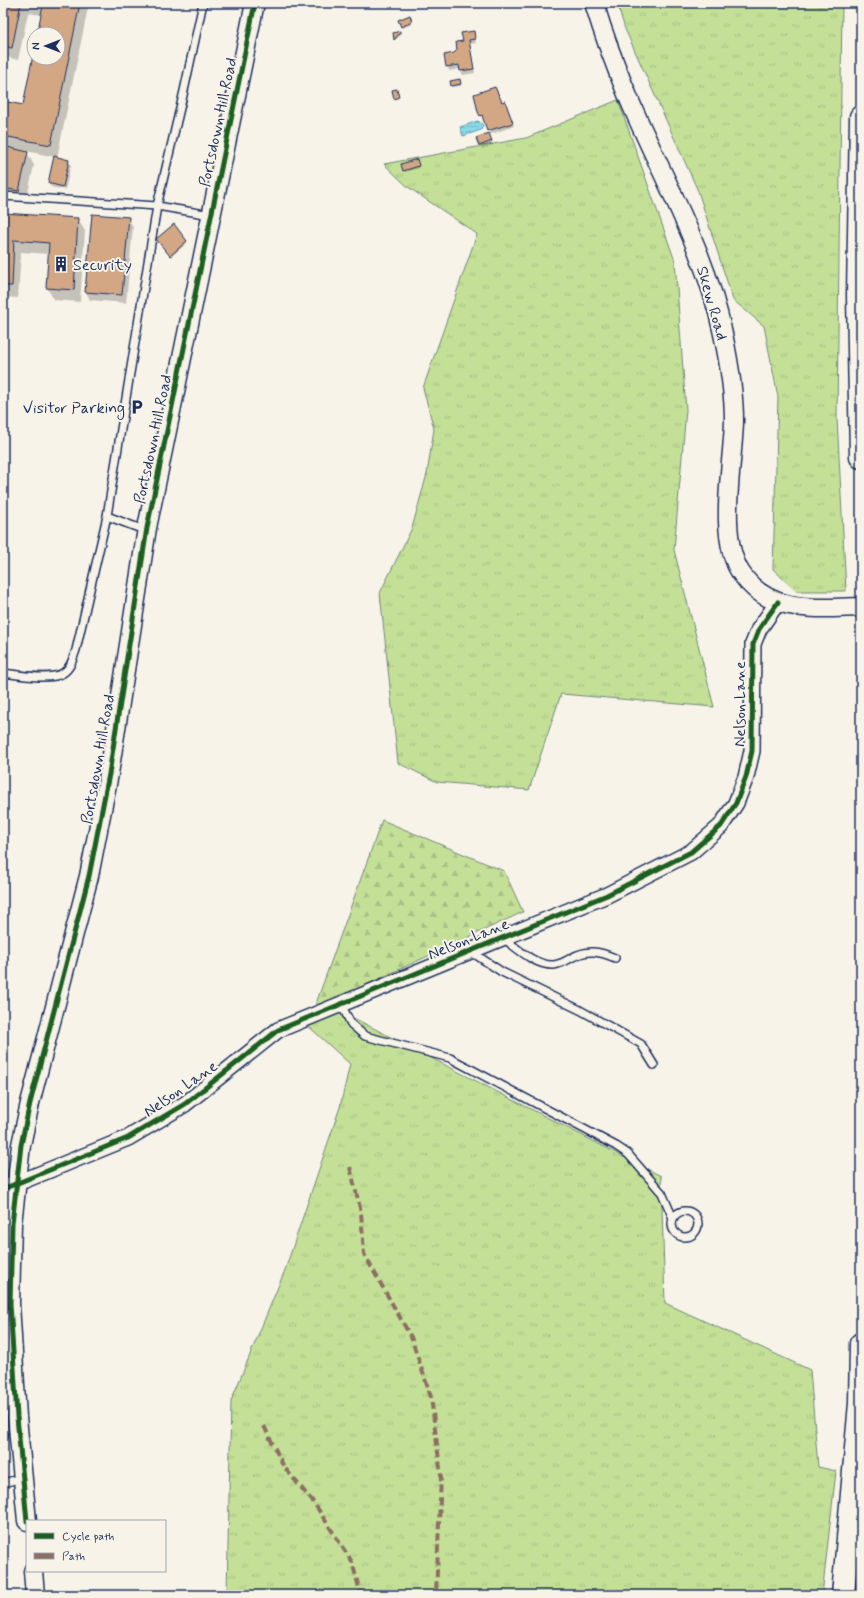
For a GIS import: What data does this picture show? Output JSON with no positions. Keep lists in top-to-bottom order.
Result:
{
  "streets": {
    "street": ["Portsdown Hill Road", "Skew Road", "Nelson Lane"]
  },
  "crossings": [
    ["Portsdown Hill Road", "Nelson Lane"],
    ["Skew Road", "Nelson Lane"]
  ],
  "places": {
    "building": ["Security"],
    "parking": ["Visitor Parking"]
  },
  "legend": ["Cycle path", "Path"],
  "north": "left"
}
